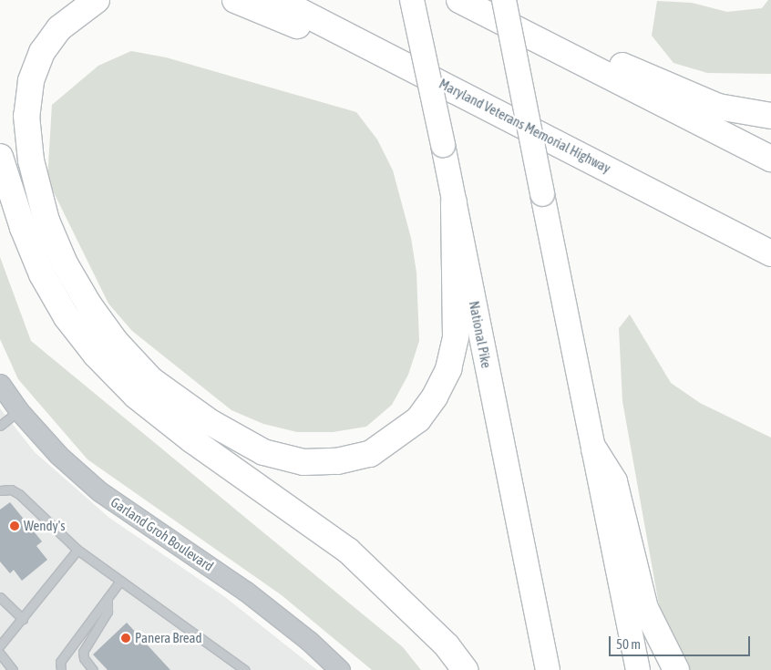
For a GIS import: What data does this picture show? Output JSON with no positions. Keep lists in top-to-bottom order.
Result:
{
  "streets": {
    "highway": ["Maryland Veterans Memorial Highway"],
    "main road": ["National Pike"],
    "street": ["Garland Groh Boulevard"]
  },
  "places": ["Wendy's", "Panera Bread"],
  "scale_bar": "50 m"
}
